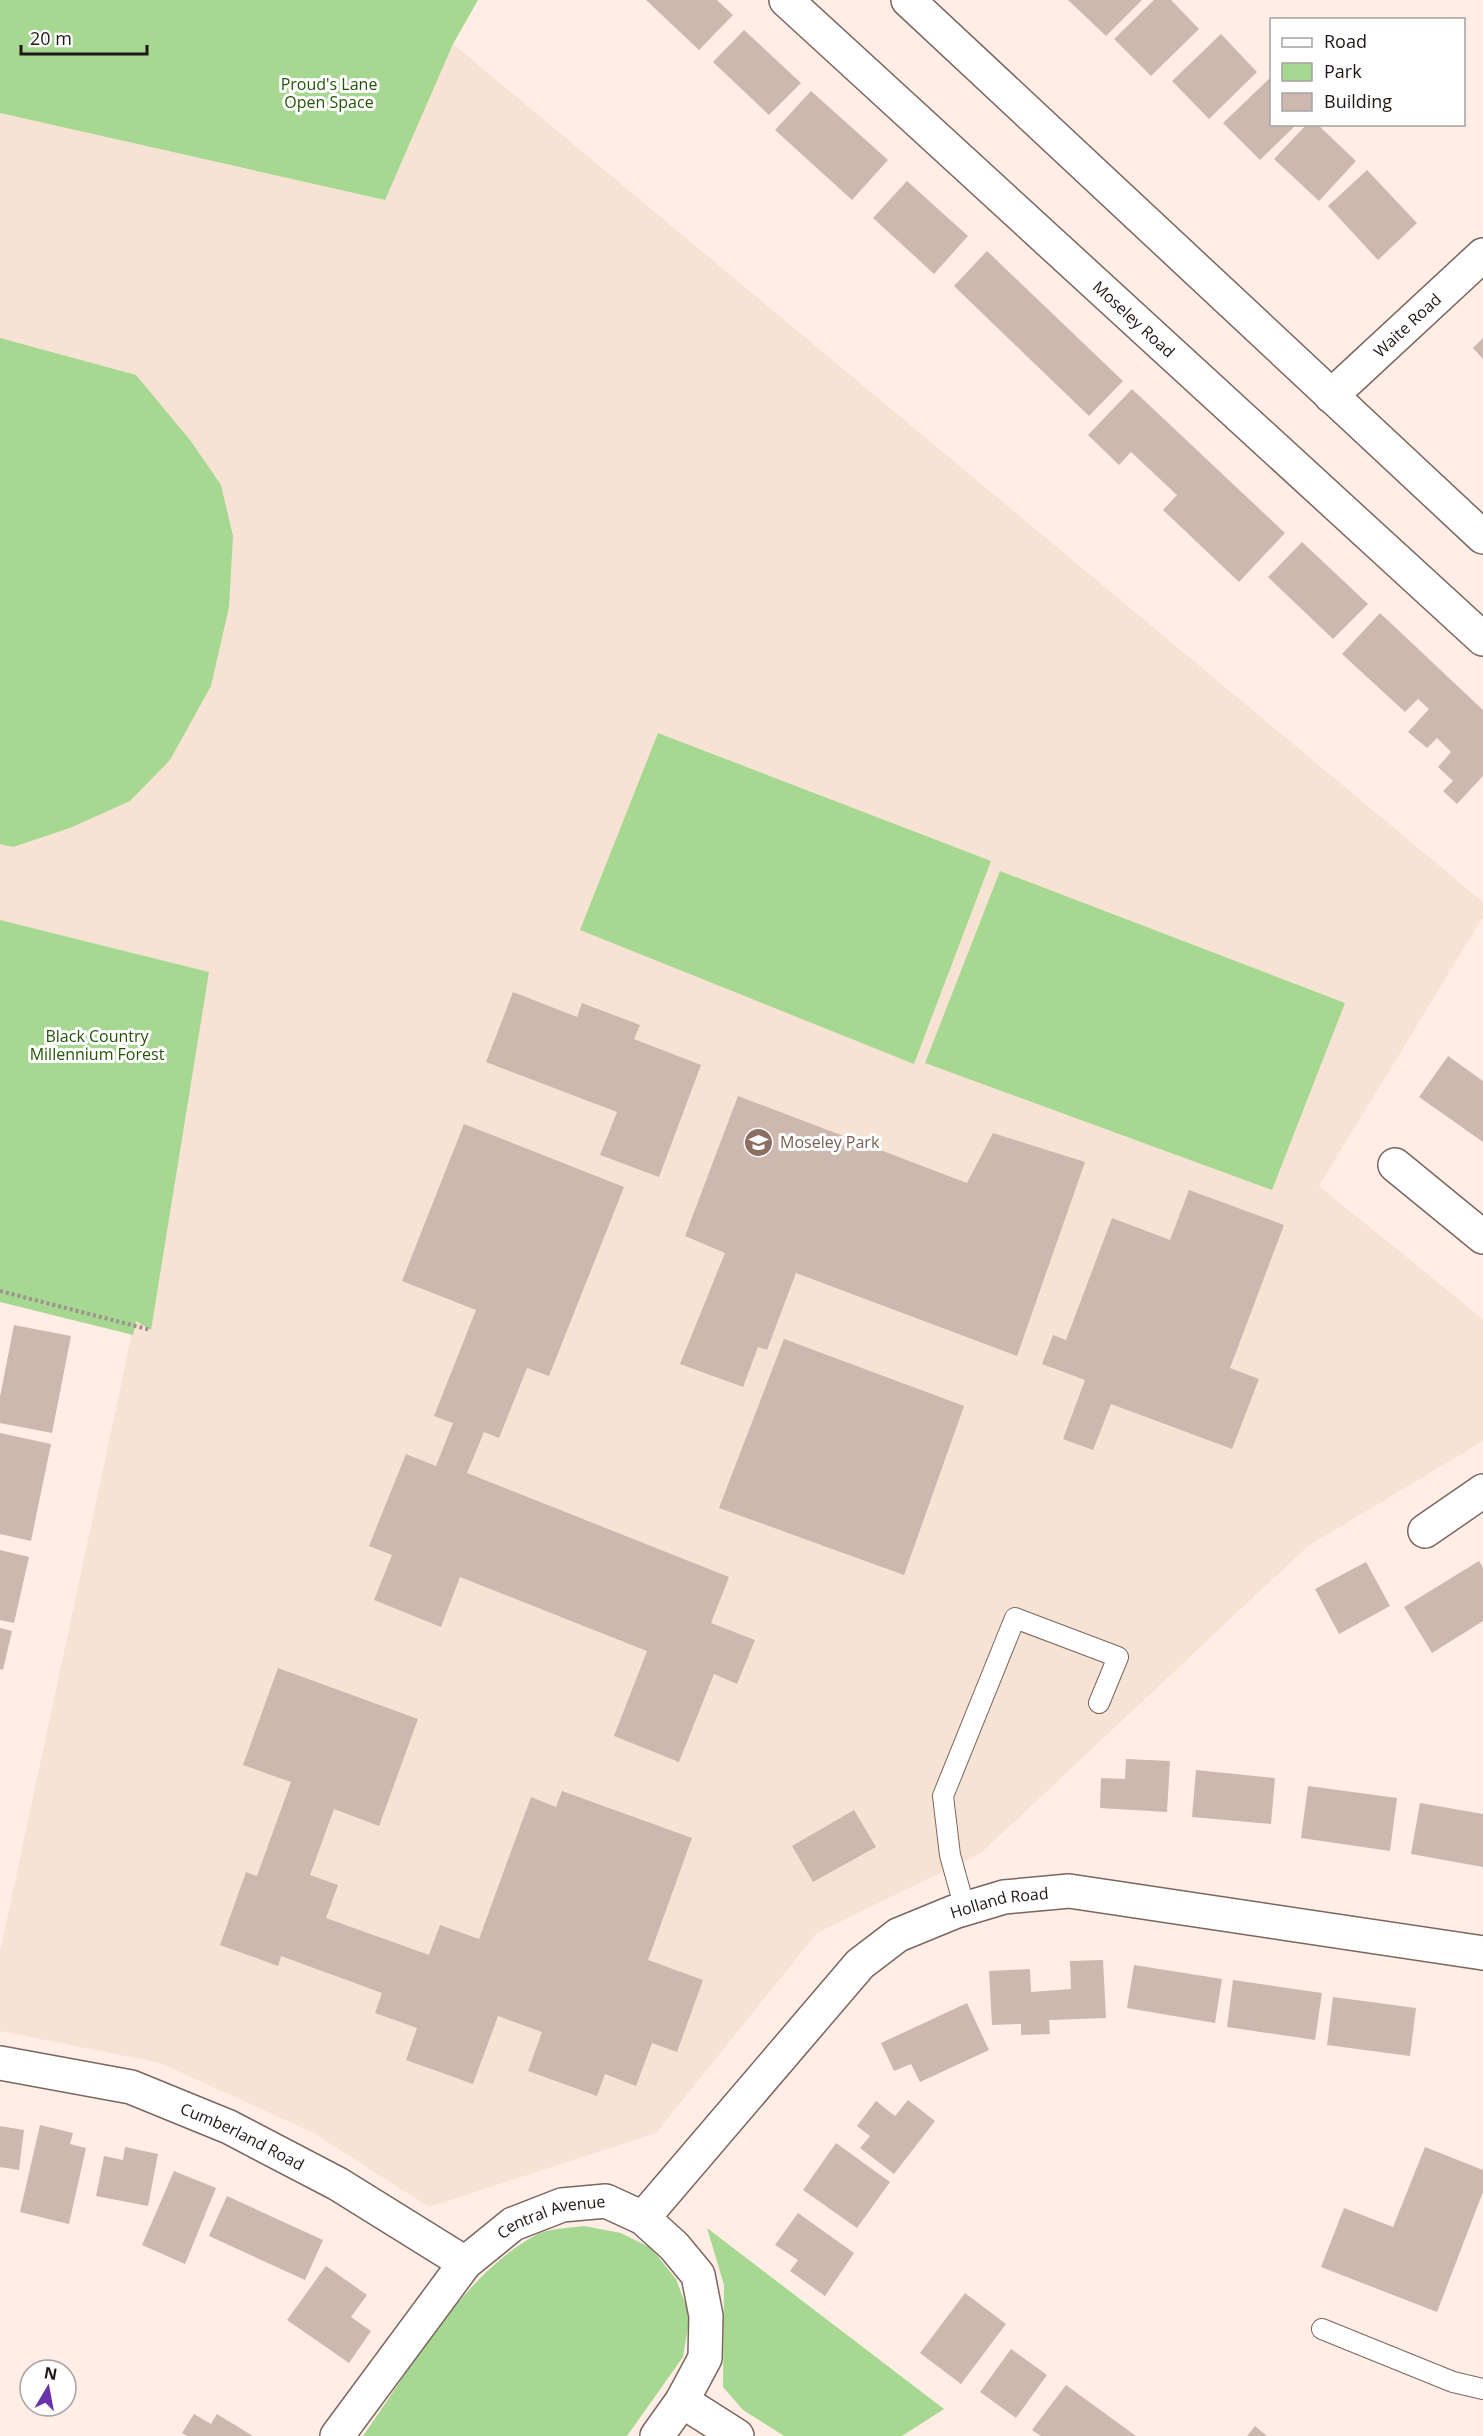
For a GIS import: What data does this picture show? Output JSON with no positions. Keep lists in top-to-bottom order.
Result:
{
  "streets": {
    "street": [
      "Moseley Road",
      "Waite Road",
      "Holland Road",
      "Cumberland Road",
      "Central Avenue"
    ]
  },
  "crossings": [
    ["Holland Road", "Central Avenue"],
    ["Cumberland Road", "Central Avenue"]
  ],
  "parks": ["Proud's Lane Open Space", "Black Country Millennium Forest"],
  "places": {
    "school or university": ["Moseley Park"]
  },
  "legend": ["Road", "Park", "Building"],
  "scale_bar": "20 m",
  "north": "top"
}
